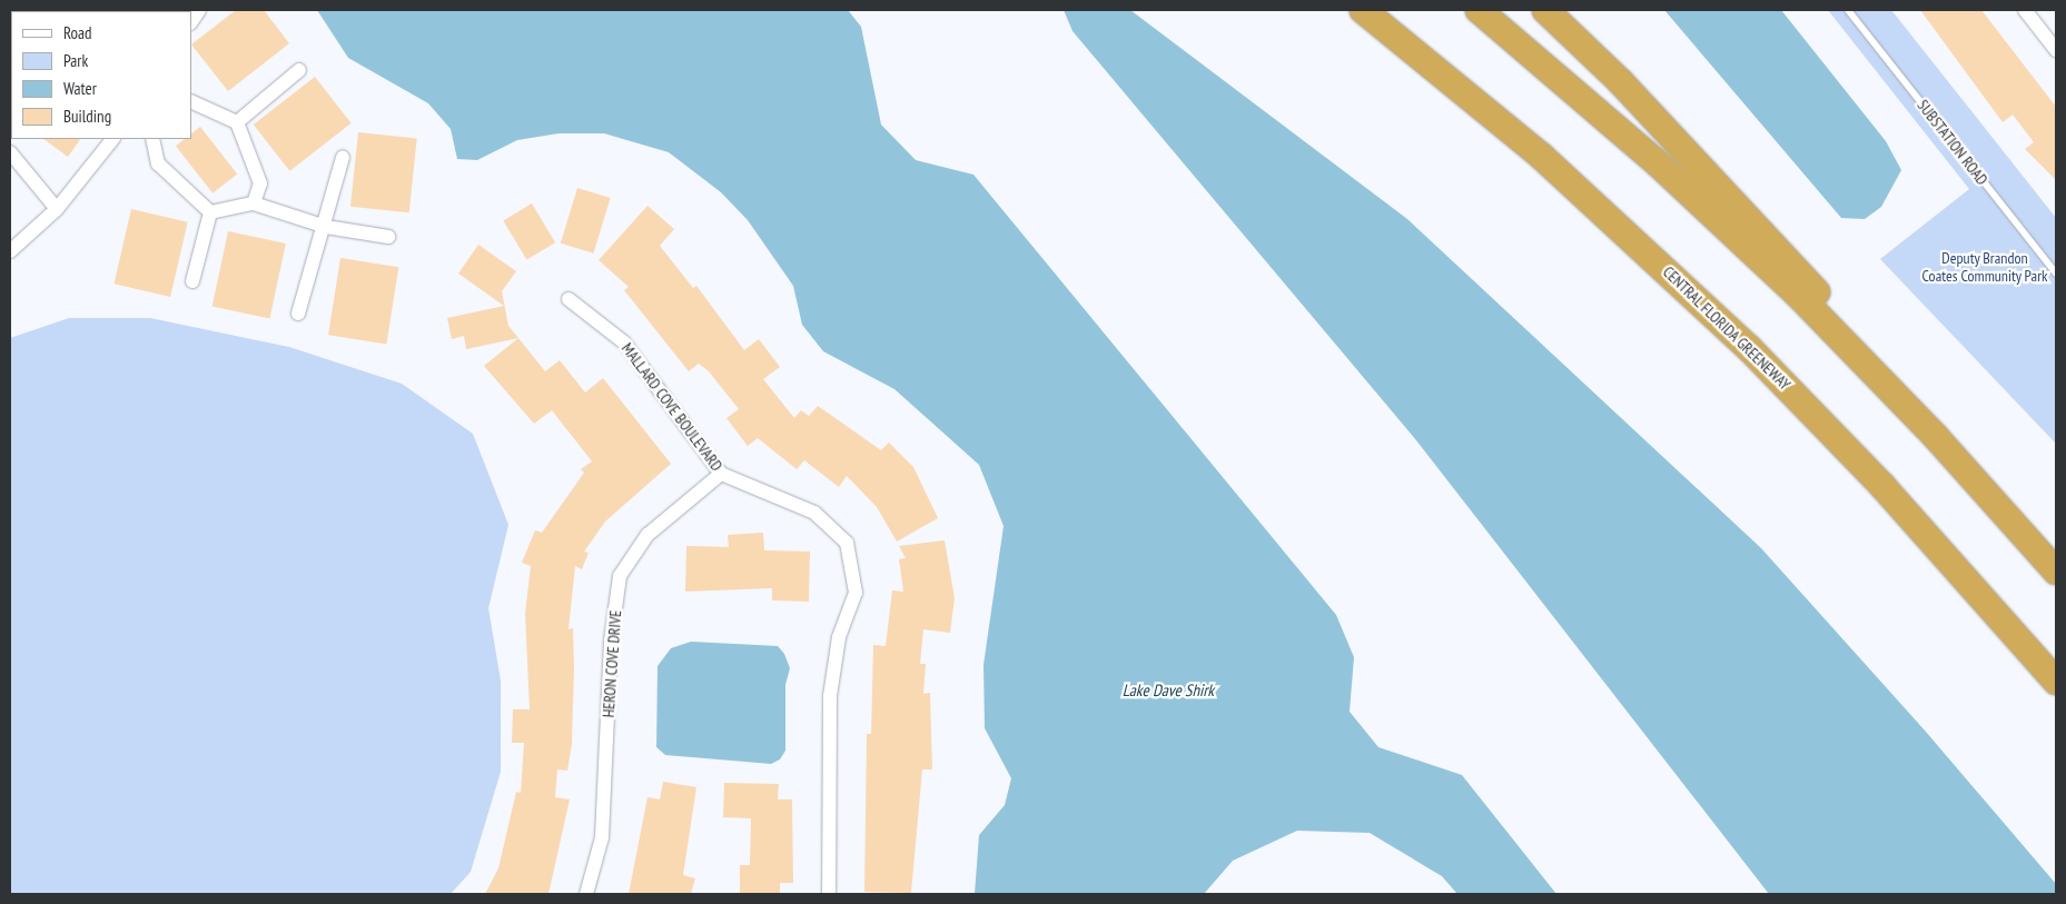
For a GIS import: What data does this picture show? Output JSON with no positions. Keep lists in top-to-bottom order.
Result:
{
  "streets": {
    "highway": ["CENTRAL FLORIDA GREENEWAY"],
    "street": ["MALLARD COVE BOULEVARD", "HERON COVE DRIVE"],
    "lane": ["SUBSTATION ROAD"]
  },
  "crossings": [
    ["MALLARD COVE BOULEVARD", "HERON COVE DRIVE"]
  ],
  "water": ["Lake Dave Shirk"],
  "parks": ["Deputy Brandon Coates Community Park"],
  "legend": [
    "Road",
    "Park",
    "Water",
    "Building"
  ]
}
